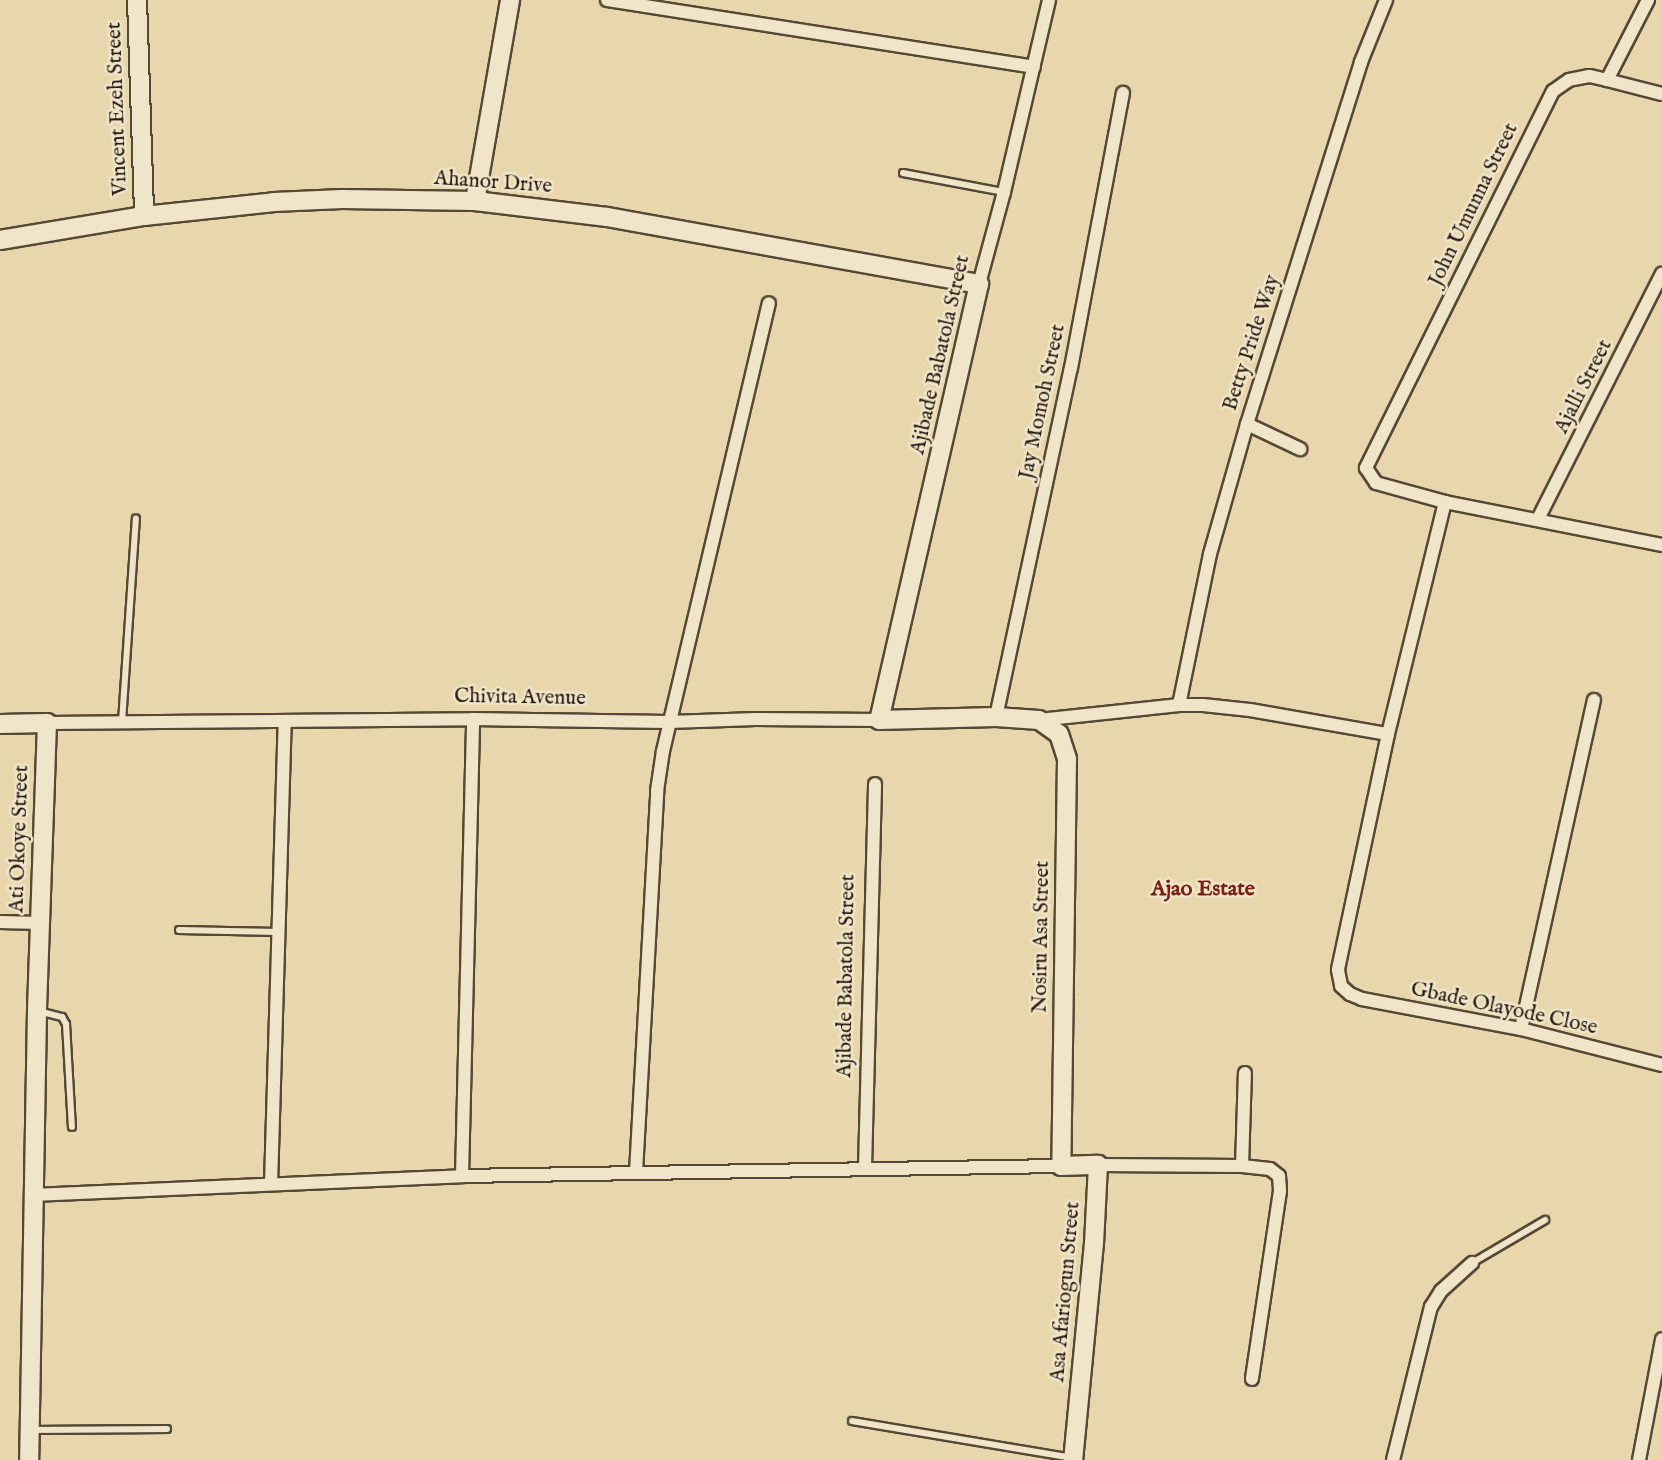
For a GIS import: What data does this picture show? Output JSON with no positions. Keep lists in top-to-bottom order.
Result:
{
  "streets": {
    "street": [
      "Vincent Ezeh Street",
      "Ahanor Drive",
      "John Umunna Street",
      "Betty Pride Way",
      "Ajibade Babatola Street",
      "Ajalli Street",
      "Jay Momoh Street",
      "Chivita Avenue",
      "Ati Okoye Street",
      "Nosiru Asa Street",
      "Gbade Olayode Close",
      "Asa Afariogun Street"
    ]
  },
  "crossings": [
    ["Vincent Ezeh Street", "Ahanor Drive"],
    ["Ahanor Drive", "Ajibade Babatola Street"],
    ["Ajibade Babatola Street", "Chivita Avenue"],
    ["Jay Momoh Street", "Chivita Avenue"],
    ["Chivita Avenue", "Ati Okoye Street"],
    ["Chivita Avenue", "Nosiru Asa Street"]
  ],
  "districts": ["Ajao Estate"]
}
